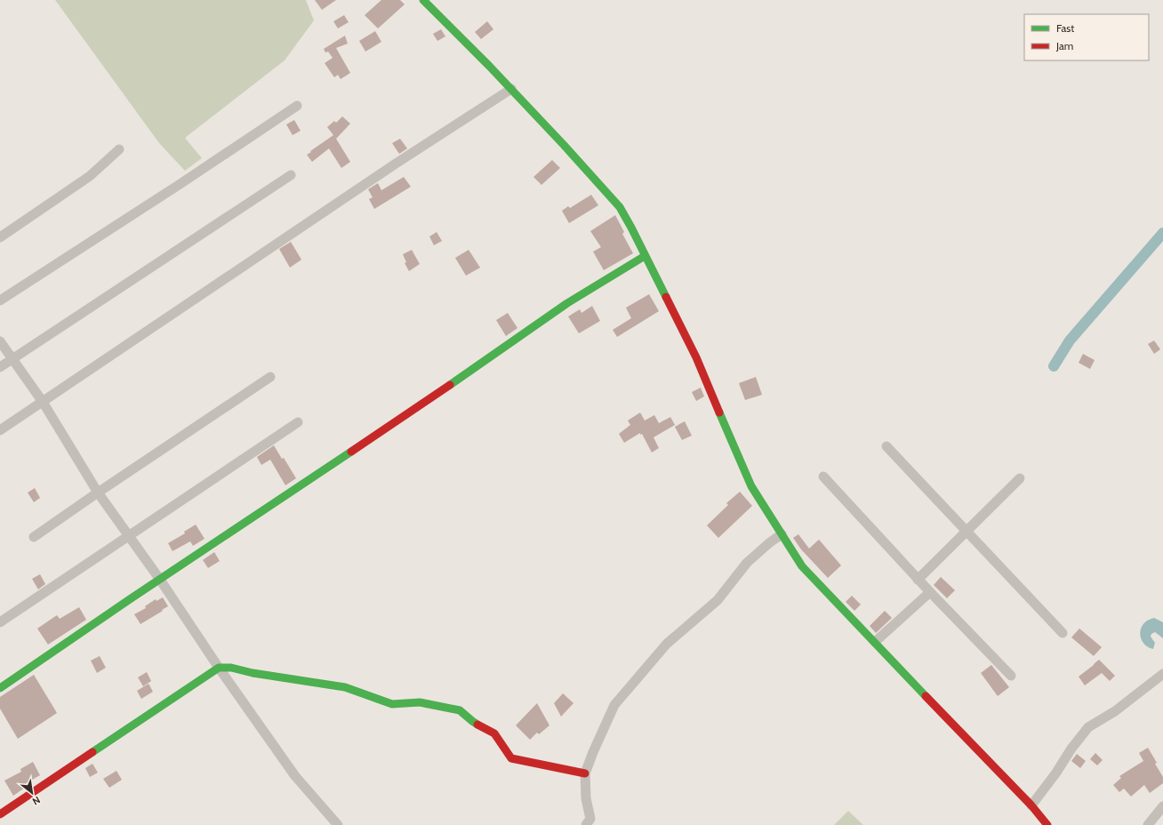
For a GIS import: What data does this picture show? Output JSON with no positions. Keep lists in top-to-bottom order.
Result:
{
  "legend": ["Fast", "Jam"],
  "north": "bottom right"
}
